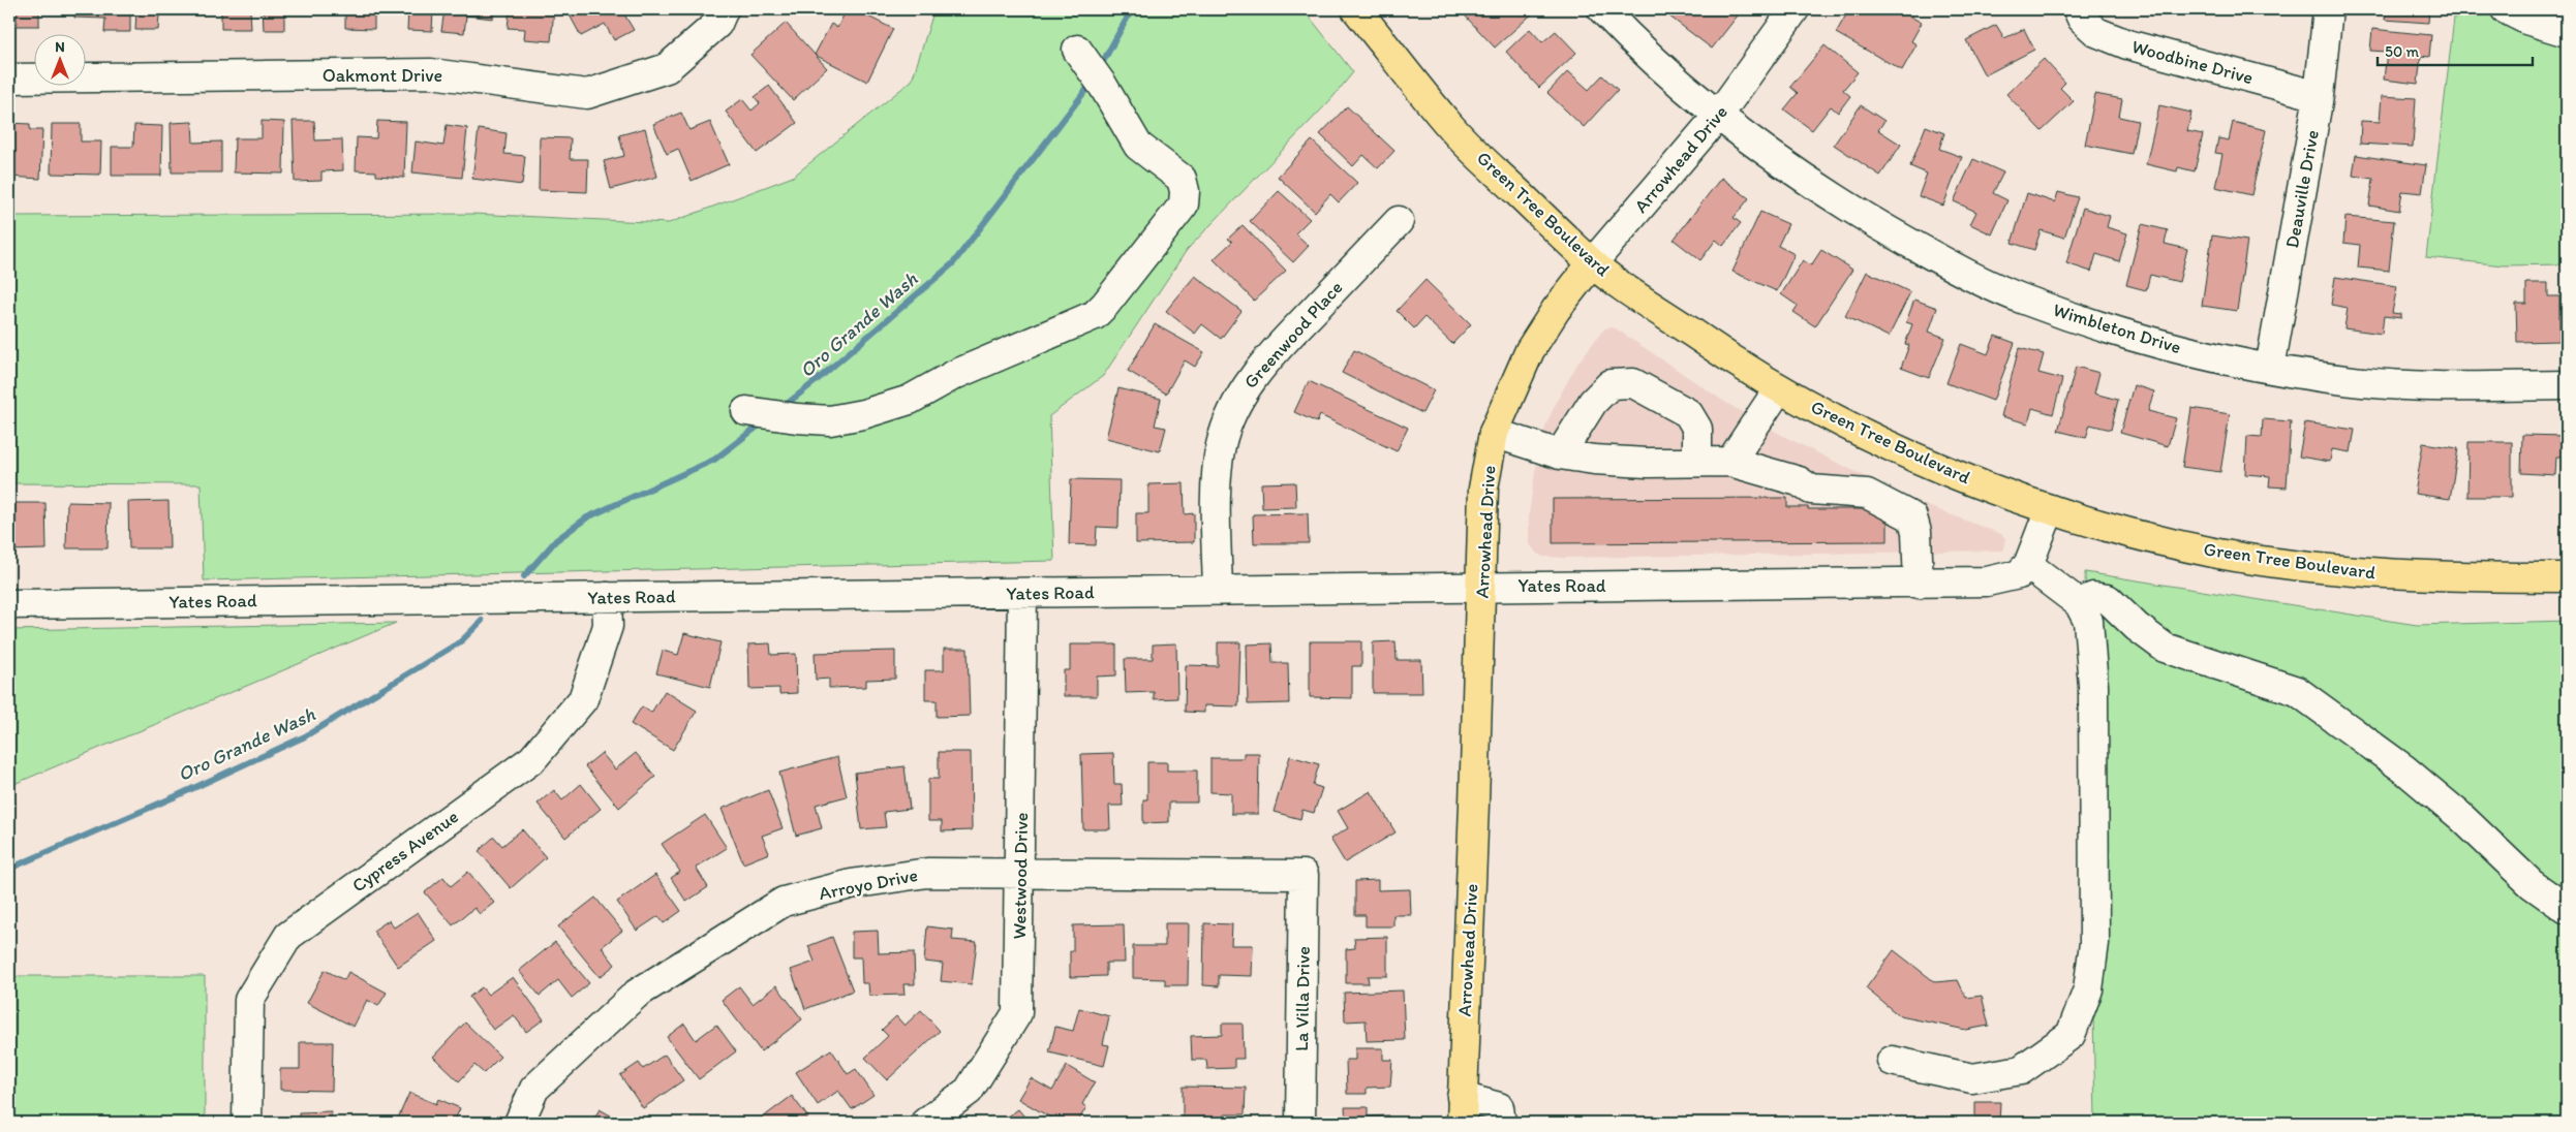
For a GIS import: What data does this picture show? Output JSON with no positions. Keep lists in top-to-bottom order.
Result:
{
  "streets": {
    "main road": ["Arrowhead Drive", "Green Tree Boulevard"],
    "street": [
      "Woodbine Drive",
      "Oakmont Drive",
      "Deauville Drive",
      "Wimbleton Drive",
      "Greenwood Place",
      "Yates Road",
      "Cypress Avenue",
      "Westwood Drive",
      "Arroyo Drive",
      "La Villa Drive"
    ]
  },
  "crossings": [
    ["Woodbine Drive", "Deauville Drive"],
    ["Arrowhead Drive", "Green Tree Boulevard"],
    ["Arrowhead Drive", "Wimbleton Drive"],
    ["Arrowhead Drive", "Yates Road"],
    ["Deauville Drive", "Wimbleton Drive"],
    ["Greenwood Place", "Yates Road"],
    ["Yates Road", "Cypress Avenue"],
    ["Yates Road", "Westwood Drive"],
    ["Westwood Drive", "Arroyo Drive"],
    ["Arroyo Drive", "La Villa Drive"]
  ],
  "water": ["Oro Grande Wash"],
  "scale_bar": "50 m",
  "north": "top"
}
